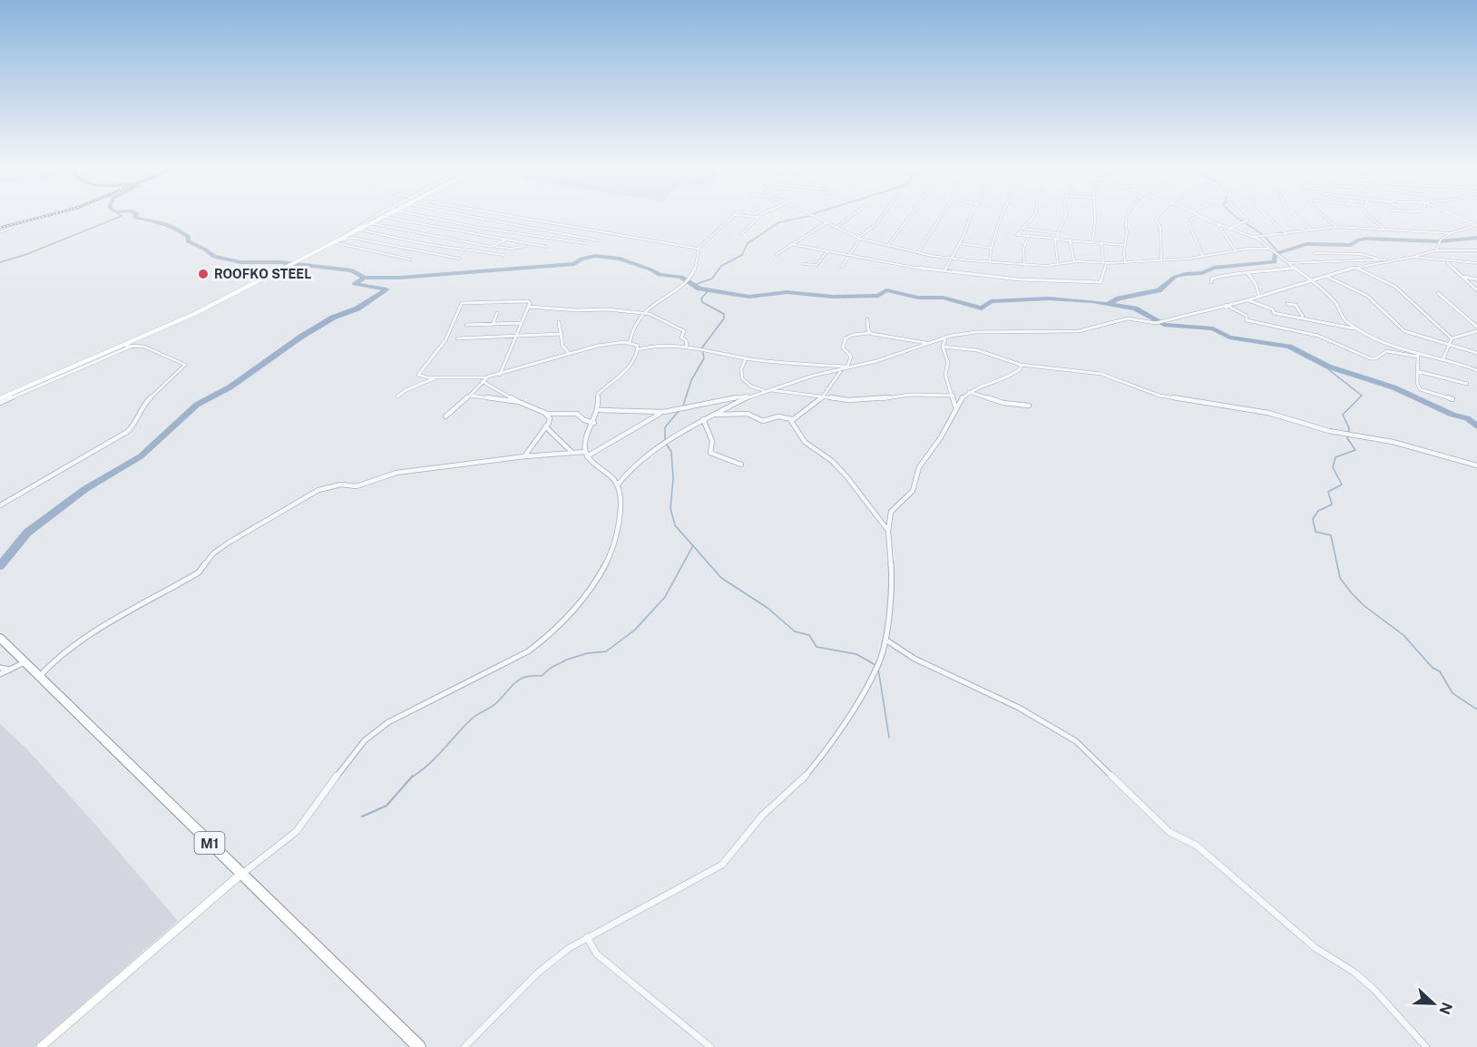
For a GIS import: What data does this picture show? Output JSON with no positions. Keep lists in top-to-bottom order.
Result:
{
  "streets": {
    "highway": ["M1"]
  },
  "places": ["ROOFKO STEEL"],
  "north": "right"
}
